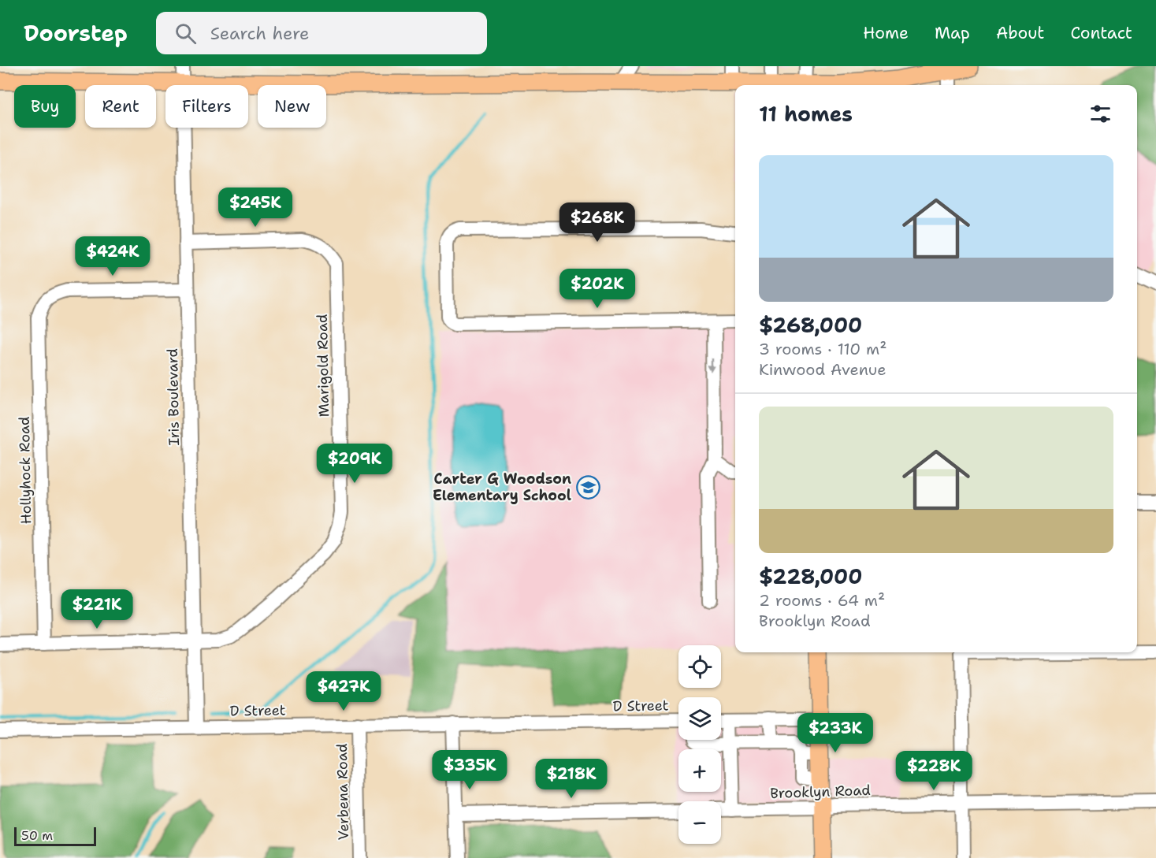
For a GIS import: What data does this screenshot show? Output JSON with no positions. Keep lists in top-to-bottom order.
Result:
{
  "streets": {
    "street": [
      "Marigold Road",
      "Iris Boulevard",
      "Hollyhock Road",
      "D Street",
      "Verbena Road",
      "Brooklyn Road"
    ]
  },
  "crossings": [
    ["Marigold Road", "Iris Boulevard"],
    ["Marigold Road", "Hollyhock Road"],
    ["Iris Boulevard", "Hollyhock Road"],
    ["Iris Boulevard", "D Street"],
    ["D Street", "Verbena Road"]
  ],
  "places": {
    "school or university": ["Carter G Woodson Elementary School"]
  },
  "scale_bar": "50 m",
  "page": {
    "header": "Doorstep",
    "search": "Search here",
    "nav": [
      "Home",
      "Map",
      "About",
      "Contact"
    ],
    "chip": [
      "Buy",
      "Rent",
      "Filters",
      "New"
    ],
    "heading": "11 homes",
    "list": [
      {
        "name": "$268,000",
        "note": "3 rooms · 110 m² · Kinwood Avenue"
      },
      {
        "name": "$228,000",
        "note": "2 rooms · 64 m² · Brooklyn Road"
      }
    ],
    "price": [
      "$245K",
      "$268K",
      "$424K",
      "$202K",
      "$209K",
      "$221K",
      "$427K",
      "$233K",
      "$335K",
      "$228K",
      "$218K"
    ],
    "map_buttons": ["+", "−"],
    "scale": "50 m"
  }
}
